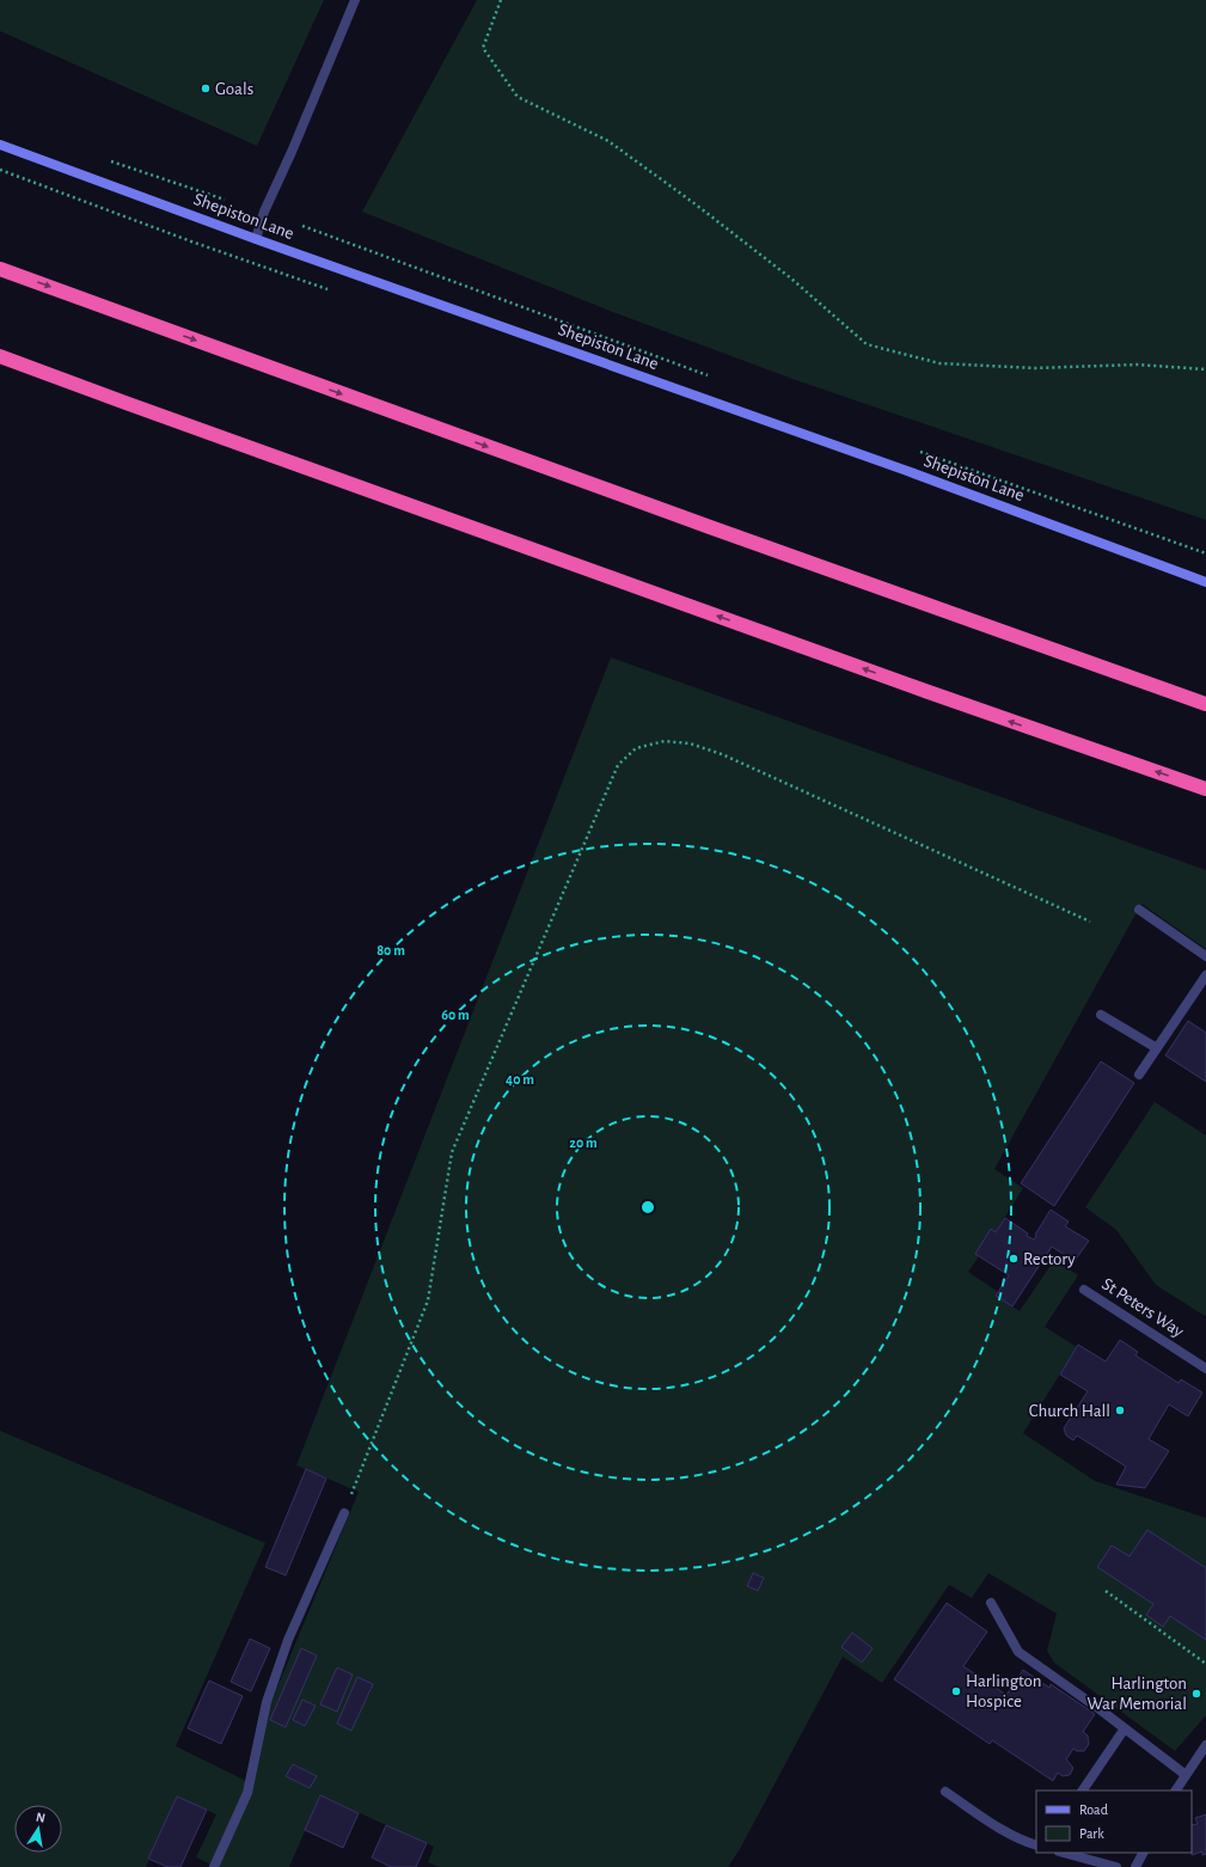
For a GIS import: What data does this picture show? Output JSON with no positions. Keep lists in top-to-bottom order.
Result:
{
  "streets": {
    "street": ["Shepiston Lane", "St Peters Way"]
  },
  "places": [
    "Goals",
    "Rectory",
    "Church Hall",
    "Harlington Hospice",
    "Harlington War Memorial"
  ],
  "legend": ["Road", "Park"],
  "north": "top",
  "rings": [
    "80 m",
    "60 m",
    "40 m",
    "20 m"
  ]
}
